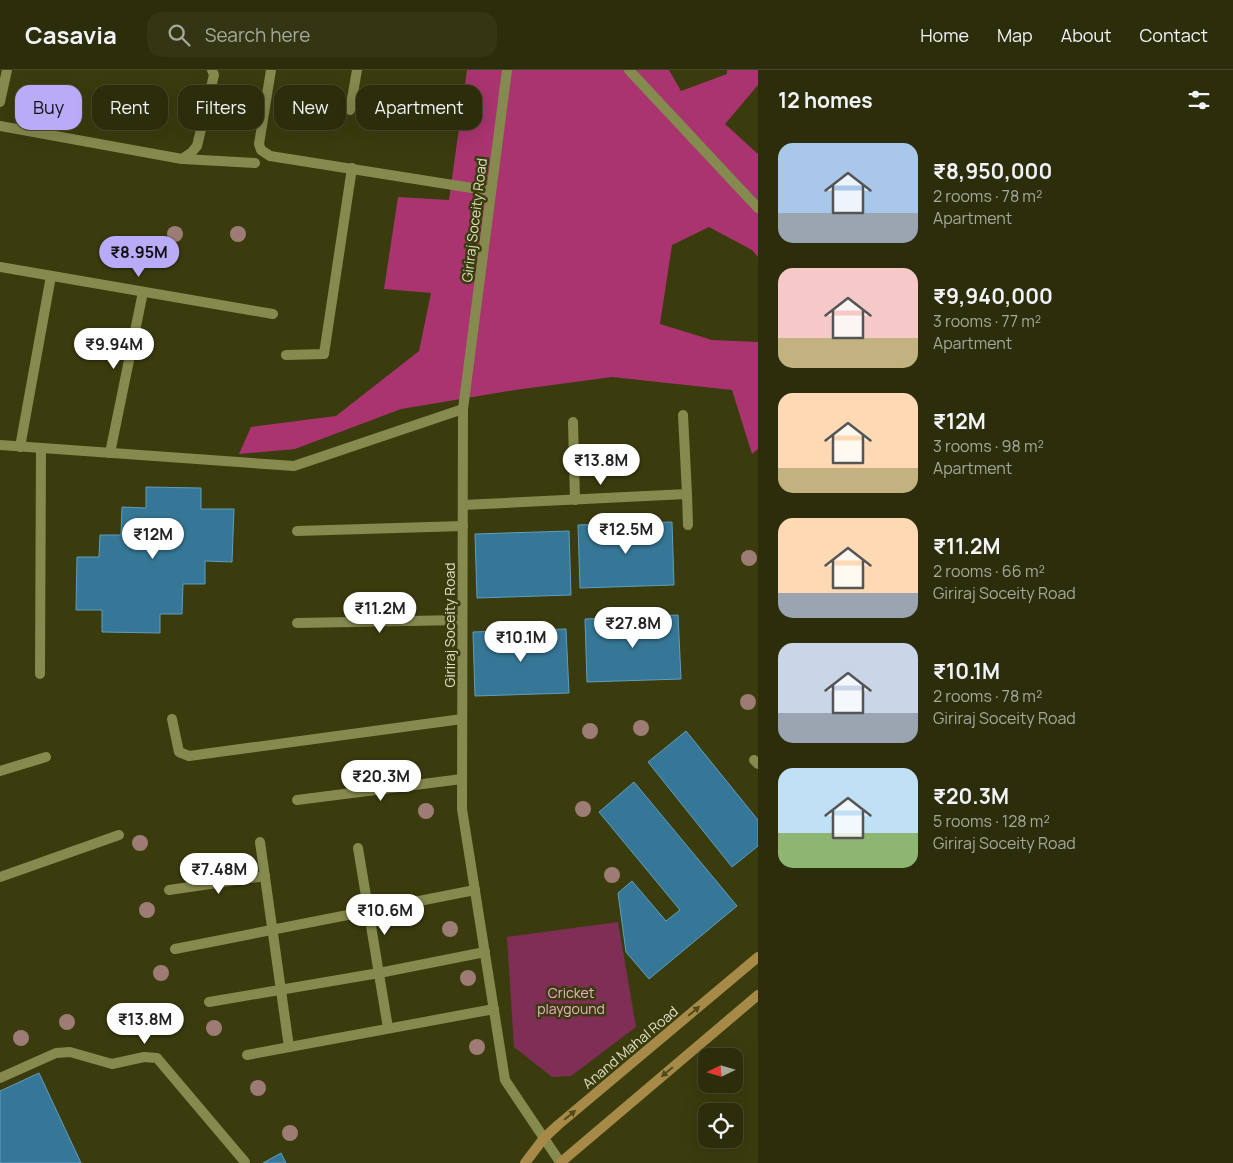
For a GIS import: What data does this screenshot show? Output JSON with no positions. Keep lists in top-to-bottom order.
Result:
{
  "streets": {
    "main road": ["Anand Mahal Road"],
    "street": ["Giriraj Soceity Road"]
  },
  "crossings": [
    ["Giriraj Soceity Road", "Anand Mahal Road"]
  ],
  "parks": ["Cricket playgound"],
  "north": "left",
  "page": {
    "header": "Casavia",
    "search": "Search here",
    "nav": [
      "Home",
      "Map",
      "About",
      "Contact"
    ],
    "heading": "12 homes",
    "chip": [
      "Buy",
      "Rent",
      "Filters",
      "New",
      "Apartment"
    ],
    "list": [
      {
        "name": "₹8,950,000",
        "note": "2 rooms · 78 m² · Apartment"
      },
      {
        "name": "₹9,940,000",
        "note": "3 rooms · 77 m² · Apartment"
      },
      {
        "name": "₹12M",
        "note": "3 rooms · 98 m² · Apartment"
      },
      {
        "name": "₹11.2M",
        "note": "2 rooms · 66 m² · Giriraj Soceity Road"
      },
      {
        "name": "₹10.1M",
        "note": "2 rooms · 78 m² · Giriraj Soceity Road"
      },
      {
        "name": "₹20.3M",
        "note": "5 rooms · 128 m² · Giriraj Soceity Road"
      }
    ],
    "price": [
      "₹8.95M",
      "₹9.94M",
      "₹13.8M",
      "₹12.5M",
      "₹12M",
      "₹11.2M",
      "₹27.8M",
      "₹10.1M",
      "₹20.3M",
      "₹7.48M",
      "₹10.6M",
      "₹13.8M"
    ]
  }
}
